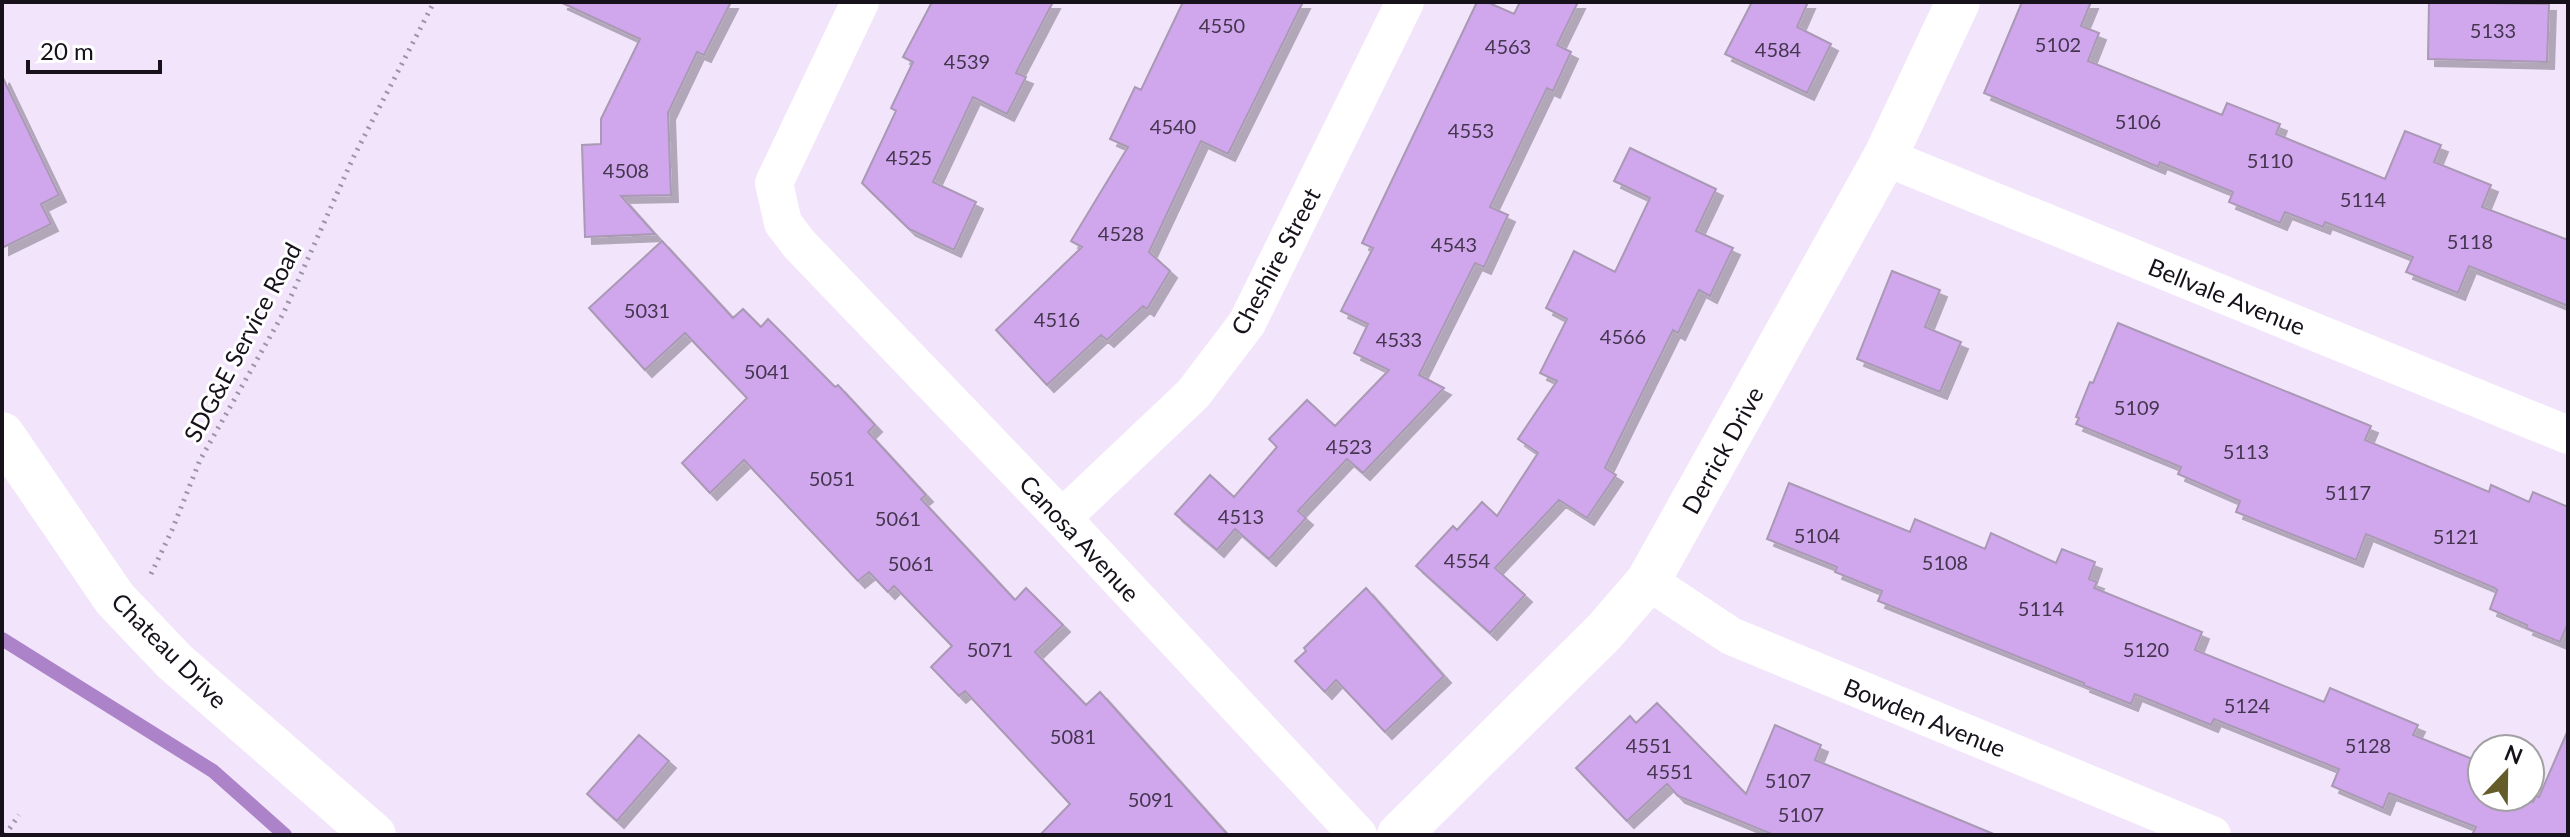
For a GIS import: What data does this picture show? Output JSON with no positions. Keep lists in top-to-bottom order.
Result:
{
  "streets": {
    "street": [
      "Cheshire Street",
      "Bellvale Avenue",
      "Derrick Drive",
      "Canosa Avenue",
      "Chateau Drive",
      "Bowden Avenue"
    ],
    "path": ["SDG&E Service Road"]
  },
  "crossings": [
    ["Cheshire Street", "Canosa Avenue"],
    ["Bellvale Avenue", "Derrick Drive"],
    ["SDG&E Service Road", "Chateau Drive"],
    ["Derrick Drive", "Bowden Avenue"]
  ],
  "house_numbers": [
    "4550",
    "5133",
    "5102",
    "4563",
    "4584",
    "4539",
    "5106",
    "4540",
    "4553",
    "4525",
    "5110",
    "4508",
    "5114",
    "4528",
    "5118",
    "4543",
    "5031",
    "4516",
    "4566",
    "4533",
    "5041",
    "5109",
    "4523",
    "5113",
    "5051",
    "5117",
    "4513",
    "5061",
    "5104",
    "5121",
    "4554",
    "5108",
    "5061",
    "5114",
    "5071",
    "5120",
    "5124",
    "5081",
    "4551",
    "5128",
    "4551",
    "5107",
    "5091",
    "5107"
  ],
  "scale_bar": "20 m",
  "north": "top"
}
